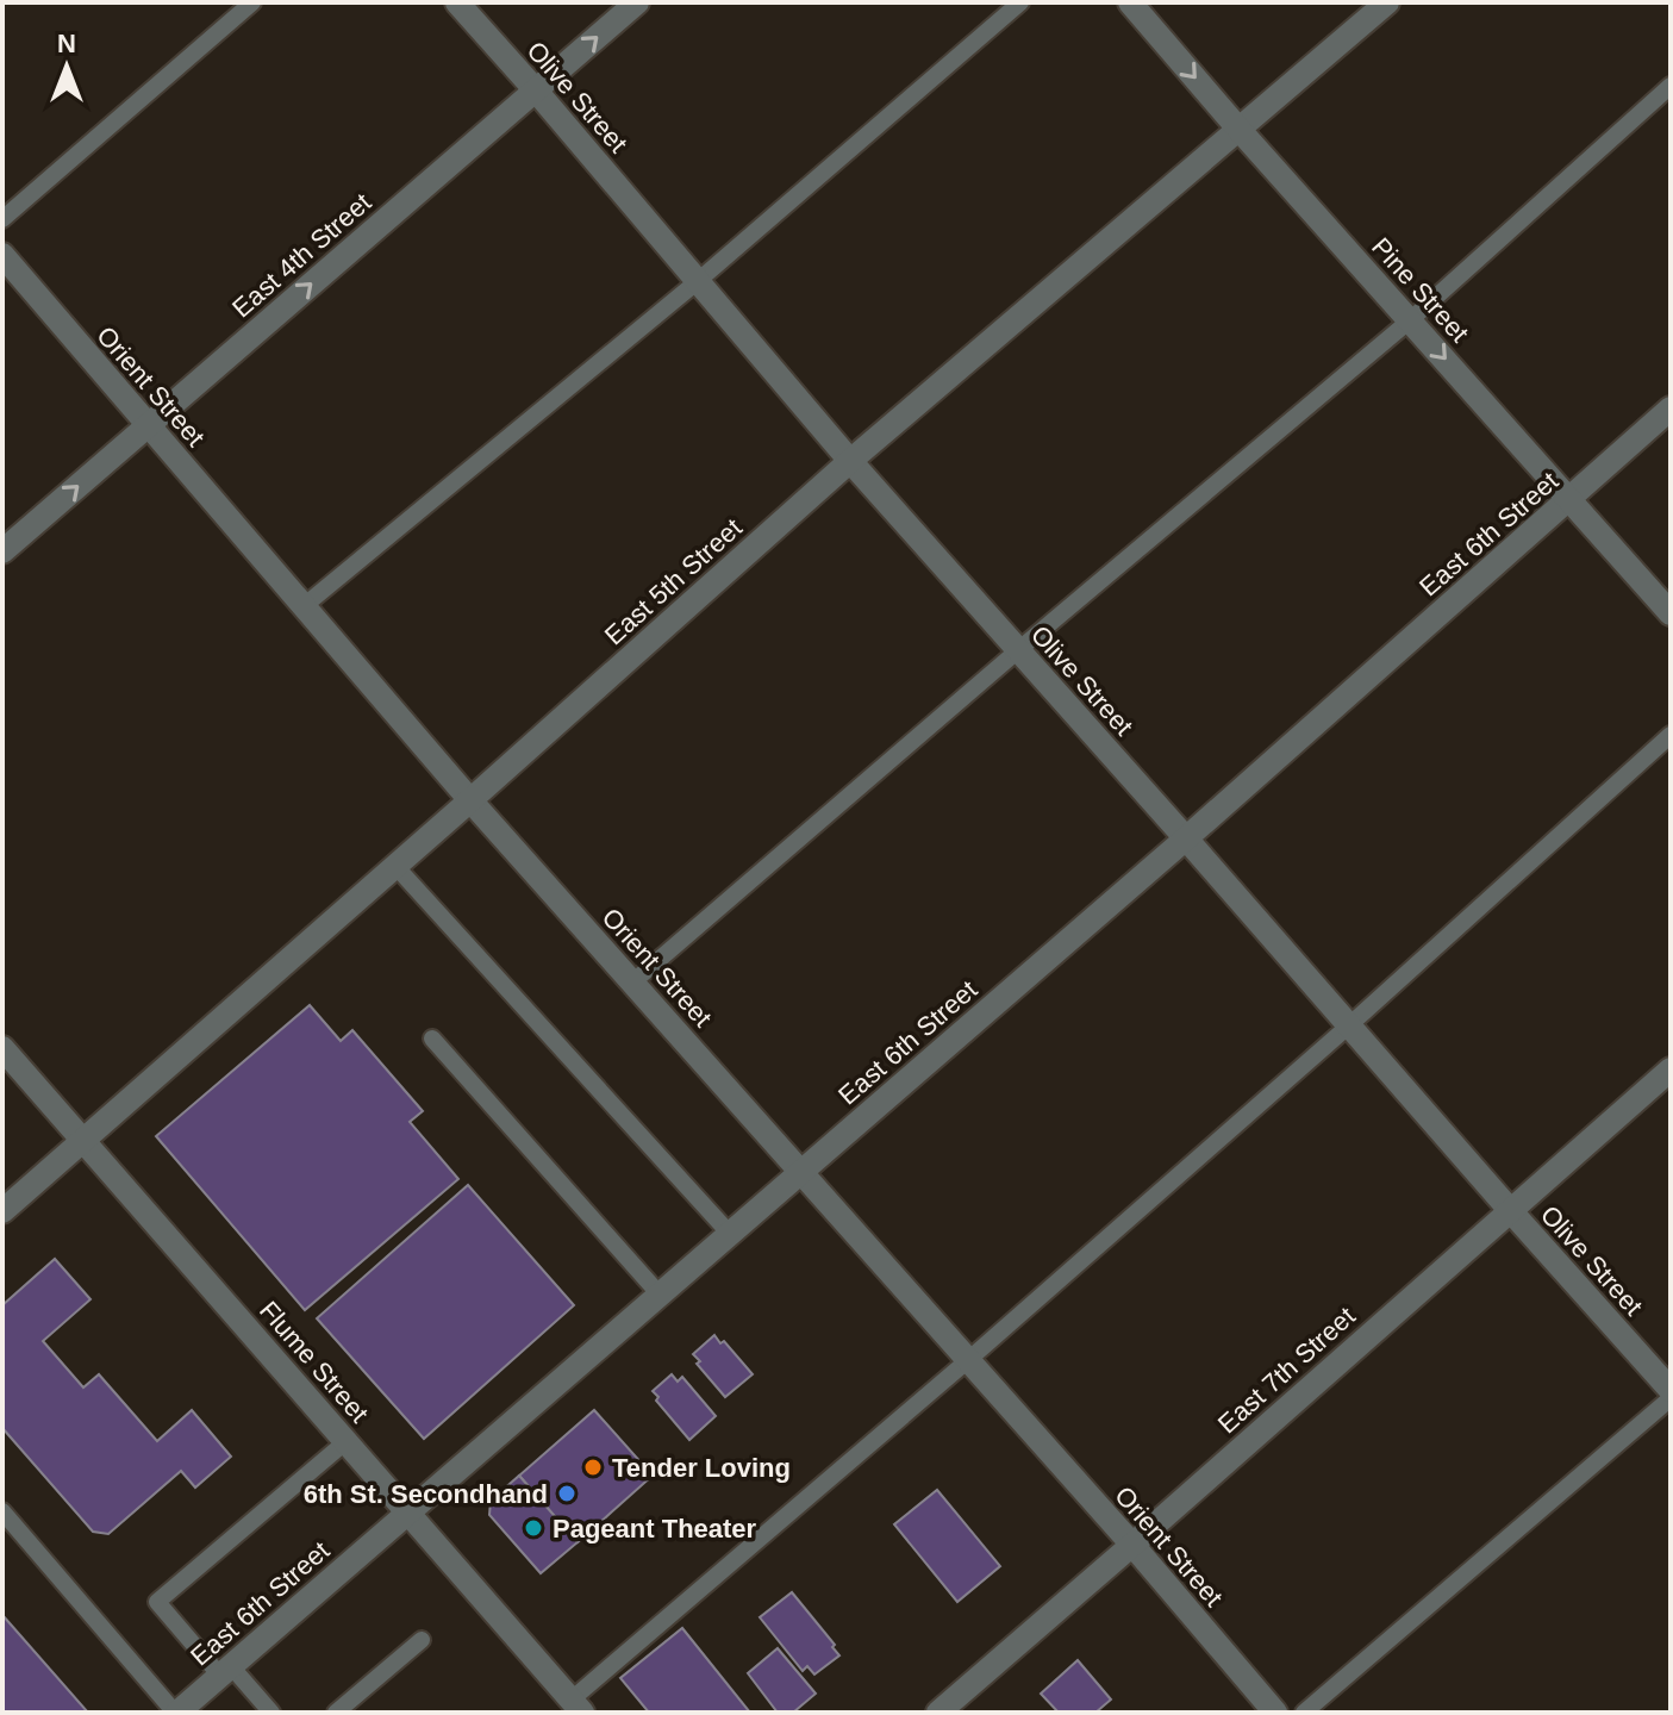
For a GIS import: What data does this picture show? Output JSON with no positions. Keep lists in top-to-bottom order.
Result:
{
  "streets": {
    "street": [
      "Olive Street",
      "East 4th Street",
      "Pine Street",
      "Orient Street",
      "East 6th Street",
      "East 5th Street",
      "Flume Street",
      "East 7th Street"
    ]
  },
  "crossings": [
    ["Olive Street", "East 4th Street"],
    ["Olive Street", "East 6th Street"],
    ["Olive Street", "East 5th Street"],
    ["Olive Street", "East 7th Street"],
    ["East 4th Street", "Orient Street"],
    ["Pine Street", "East 6th Street"],
    ["Pine Street", "East 5th Street"],
    ["Orient Street", "East 6th Street"],
    ["Orient Street", "East 5th Street"],
    ["Orient Street", "East 7th Street"],
    ["East 6th Street", "Flume Street"],
    ["East 5th Street", "Flume Street"]
  ],
  "one_way": ["East 4th Street", "Pine Street"],
  "places": ["Tender Loving", "6th St. Secondhand", "Pageant Theater"],
  "north": "top"
}
